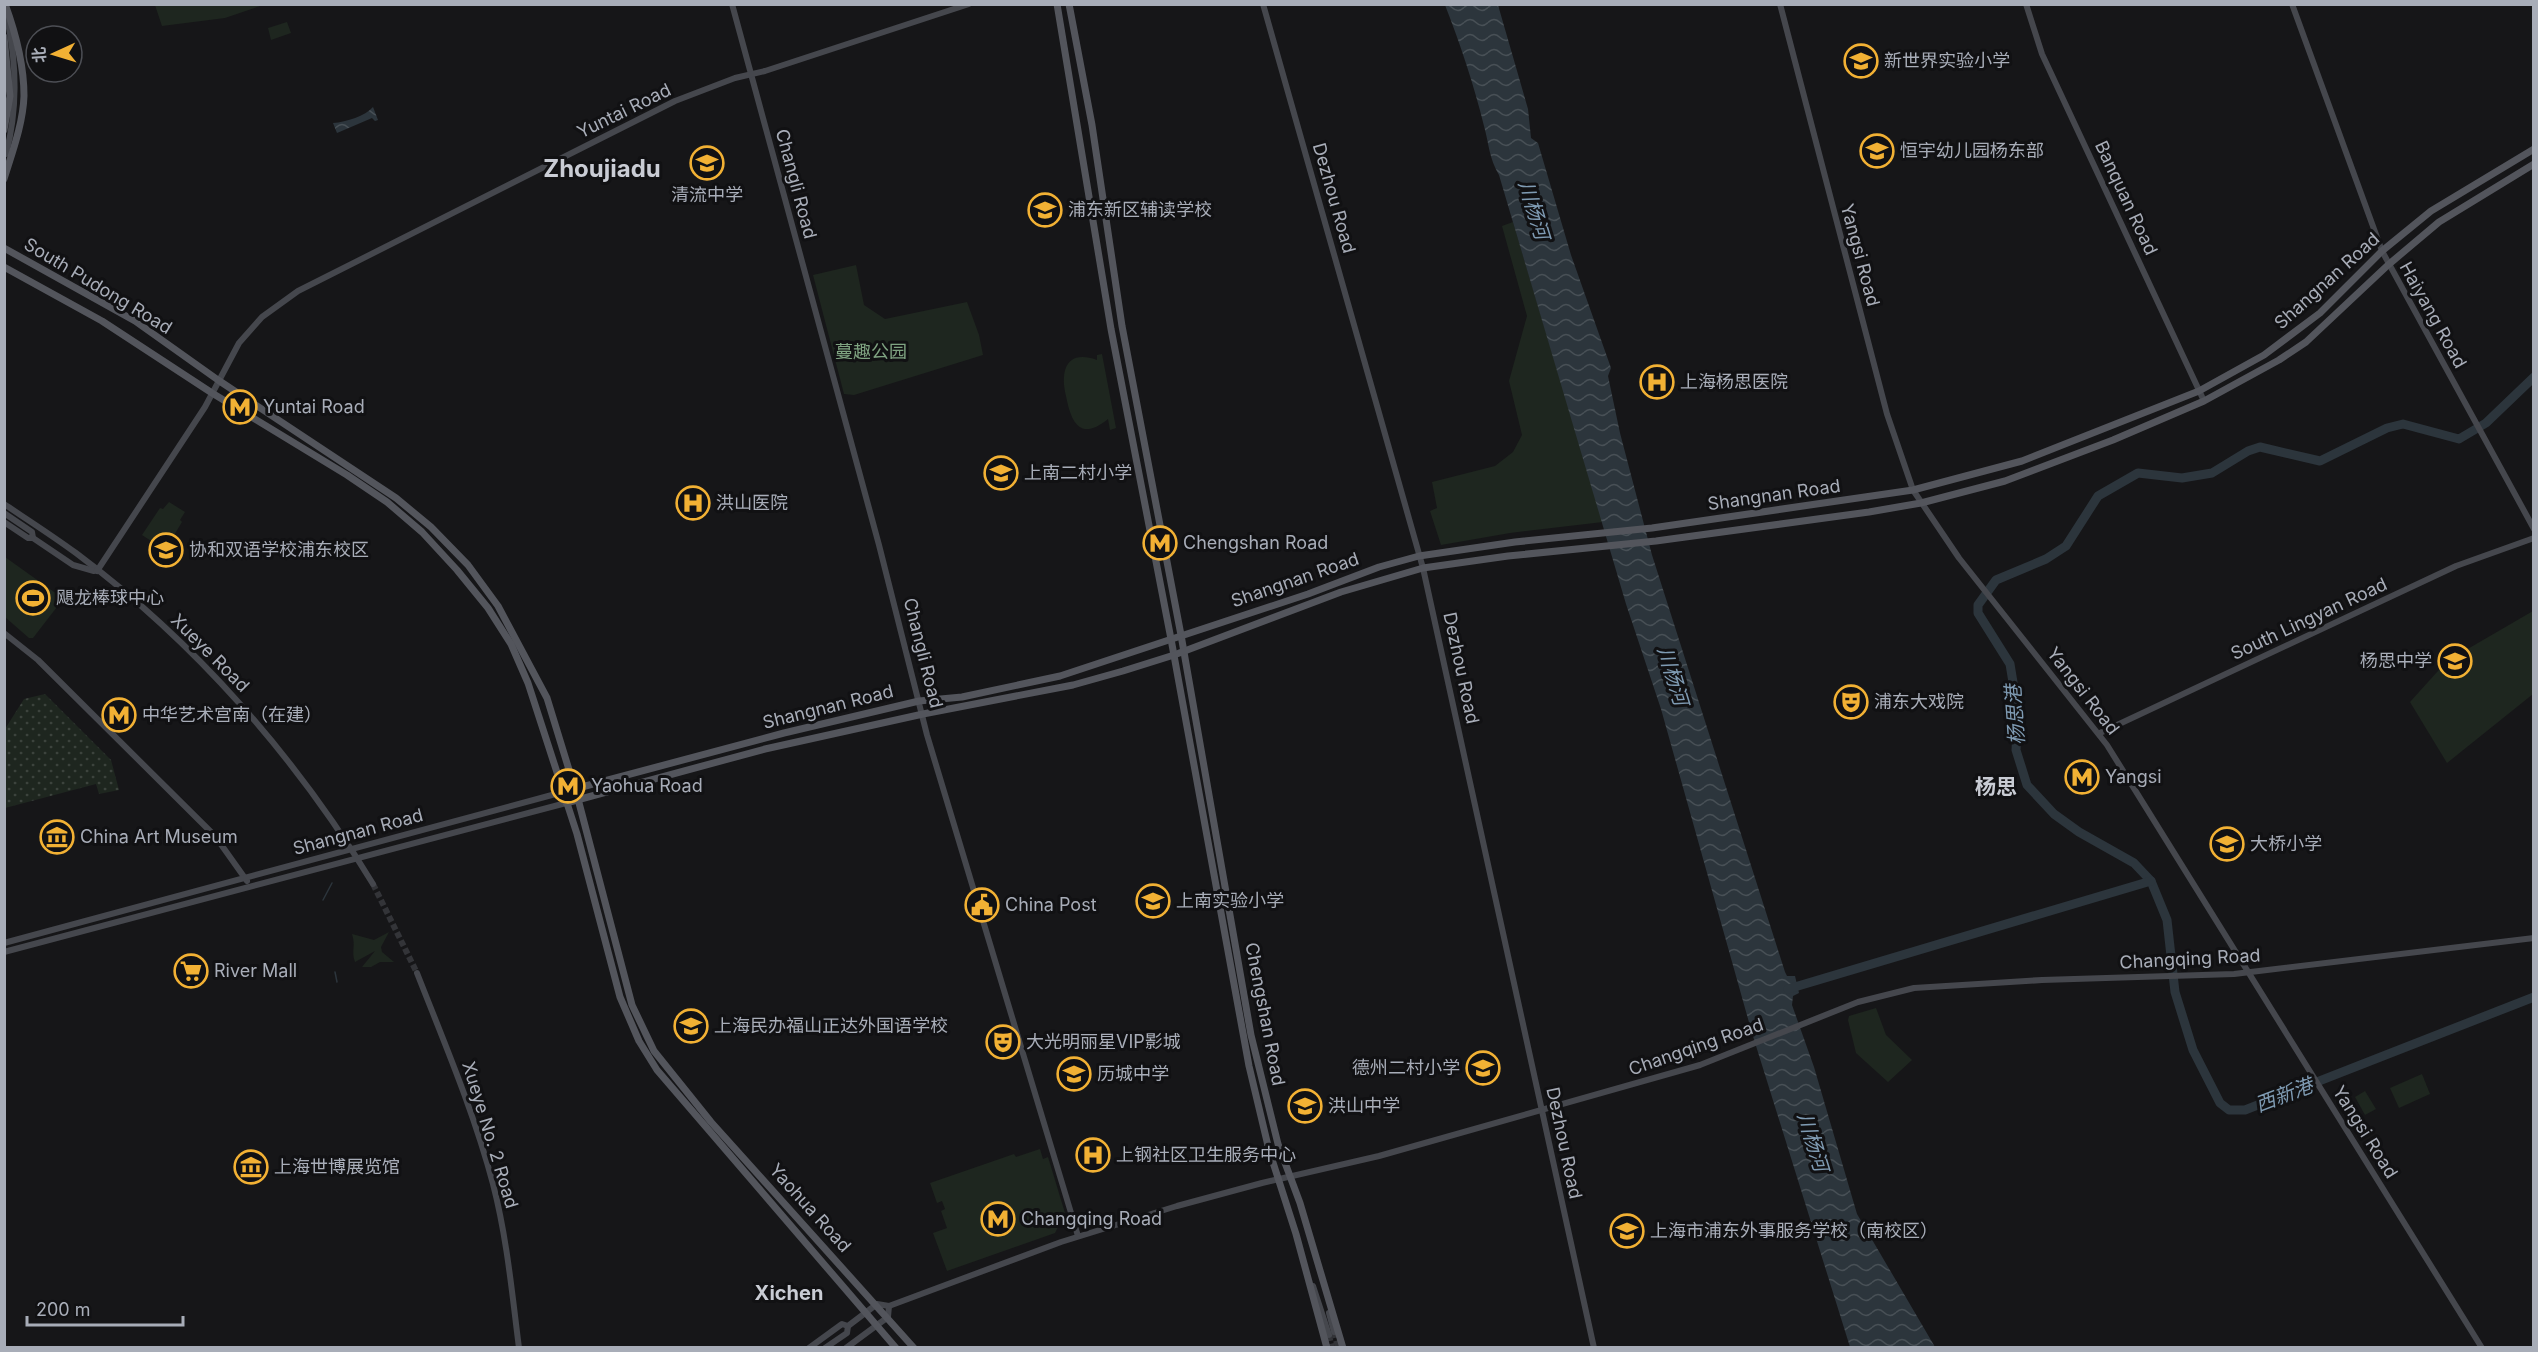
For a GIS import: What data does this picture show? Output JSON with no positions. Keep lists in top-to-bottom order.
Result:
{
  "streets": {
    "main road": [
      "Shangnan Road",
      "South Pudong Road",
      "Chengshan Road",
      "Yaohua Road"
    ],
    "street": [
      "Yuntai Road",
      "Changli Road",
      "Dezhou Road",
      "Banquan Road",
      "Yangsi Road",
      "Haiyang Road",
      "South Lingyan Road",
      "Xueye Road",
      "Changqing Road",
      "Xueye No. 2 Road"
    ]
  },
  "crossings": [
    ["Yuntai Road", "Changli Road"],
    ["Yuntai Road", "South Pudong Road"],
    ["Yuntai Road", "Xueye Road"],
    ["Changli Road", "Shangnan Road"],
    ["Changli Road", "Changqing Road"],
    ["Dezhou Road", "Shangnan Road"],
    ["Dezhou Road", "Changqing Road"],
    ["Banquan Road", "Shangnan Road"],
    ["Yangsi Road", "Shangnan Road"],
    ["Yangsi Road", "South Lingyan Road"],
    ["Yangsi Road", "Changqing Road"],
    ["Shangnan Road", "South Pudong Road"],
    ["Shangnan Road", "Haiyang Road"],
    ["Shangnan Road", "Xueye Road"],
    ["Shangnan Road", "Chengshan Road"],
    ["Shangnan Road", "Yaohua Road"],
    ["South Pudong Road", "Yaohua Road"],
    ["Changqing Road", "Chengshan Road"],
    ["Changqing Road", "Yaohua Road"]
  ],
  "districts": ["Zhoujiadu", "杨思", "Xichen"],
  "water": ["川杨河", "杨思港", "西新港"],
  "parks": ["蔓趣公园"],
  "places": {
    "school or university": [
      "新世界实验小学",
      "恒宇幼儿园杨东部",
      "清流中学",
      "浦东新区辅读学校",
      "上南二村小学",
      "协和双语学校浦东校区",
      "杨思中学",
      "大桥小学",
      "上南实验小学",
      "上海民办福山正达外国语学校",
      "德州二村小学",
      "历城中学",
      "洪山中学",
      "上海市浦东外事服务学校（南校区）"
    ],
    "hospital": ["上海杨思医院", "洪山医院", "上钢社区卫生服务中心"],
    "metro station": [
      "Yuntai Road",
      "Chengshan Road",
      "中华艺术宫南（在建）",
      "Yangsi",
      "Yaohua Road",
      "Changqing Road"
    ],
    "sports": ["飓龙棒球中心"],
    "theatre": ["浦东大戏院", "大光明丽星VIP影城"],
    "museum": ["China Art Museum", "上海世博展览馆"],
    "public building": ["China Post"],
    "supermarket": ["River Mall"]
  },
  "scale_bar": "200 m",
  "north": "left"
}
